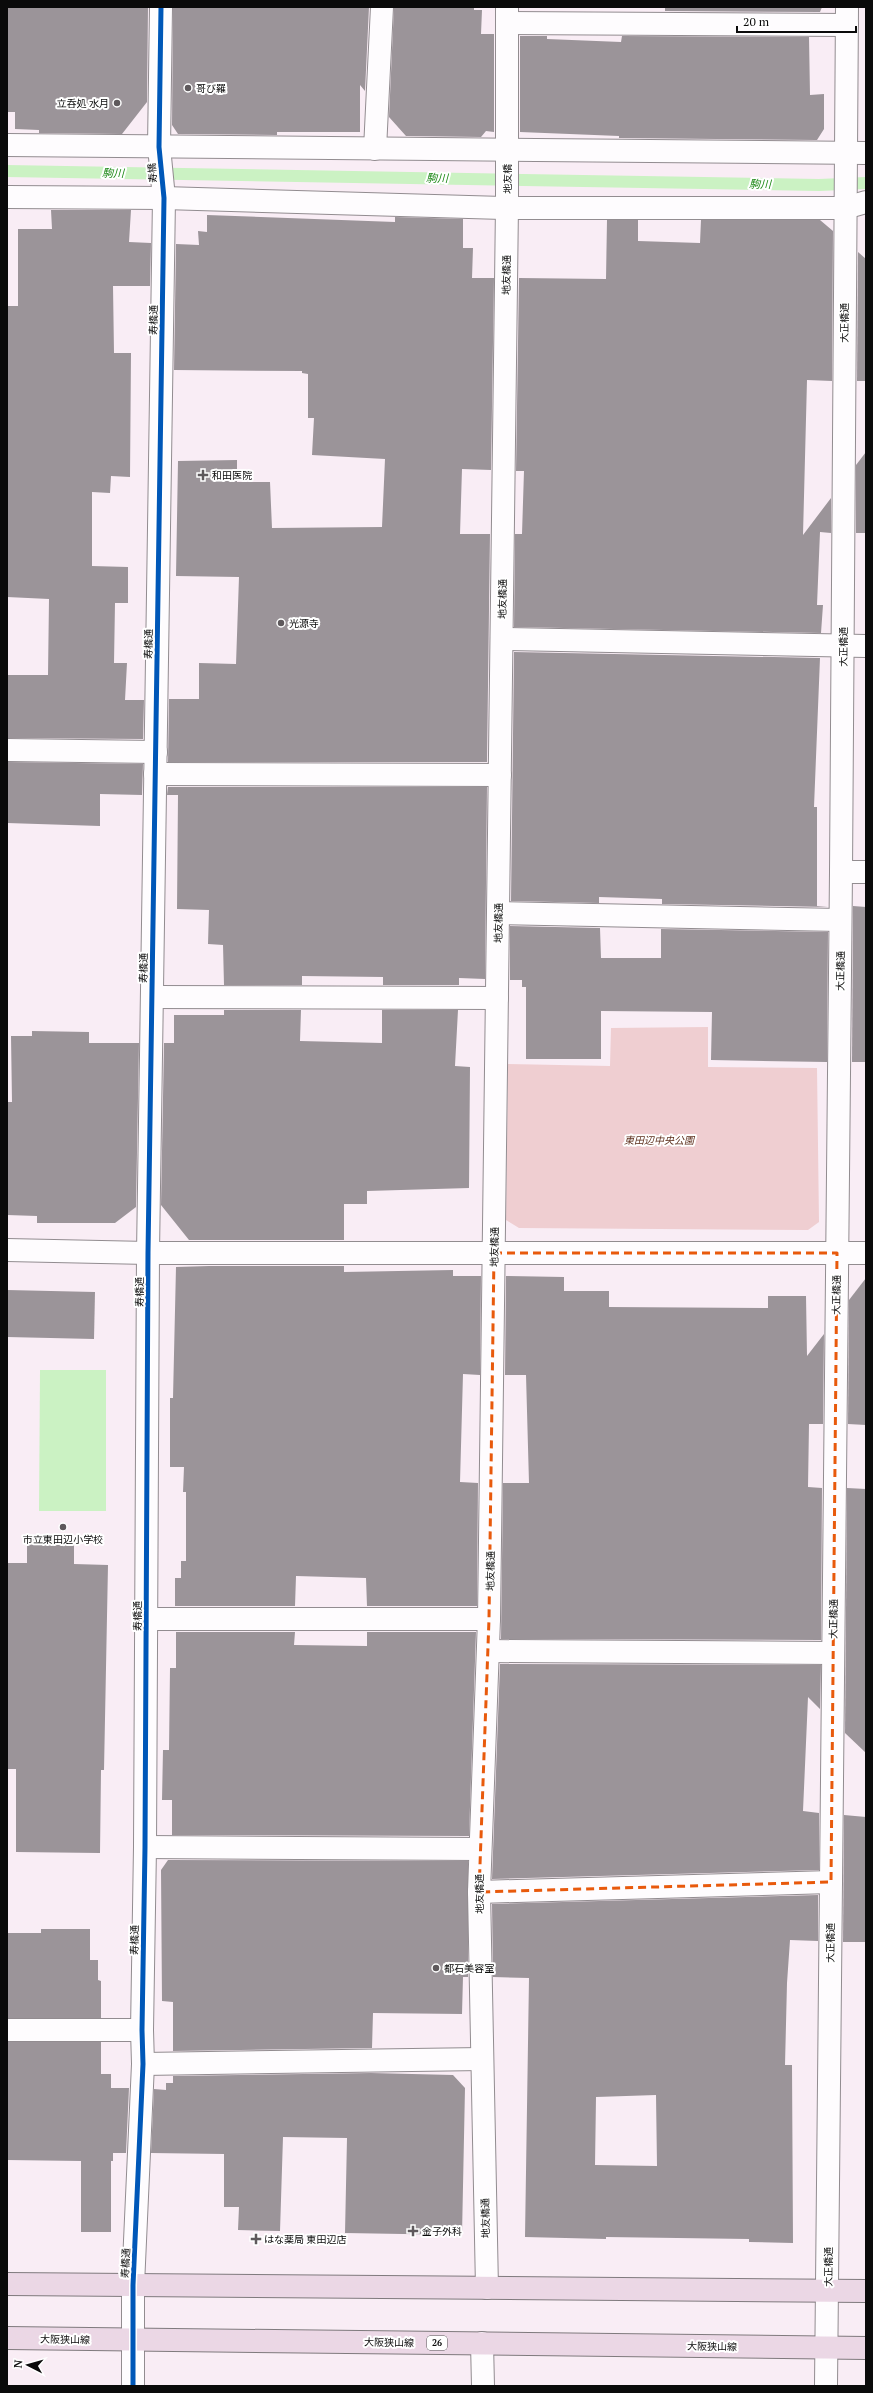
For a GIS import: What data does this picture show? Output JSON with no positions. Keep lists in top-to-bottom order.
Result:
{
  "streets": {
    "main road": ["大阪狭山線", "26"],
    "street": [
      "寿橋",
      "地友橋",
      "地友橋通",
      "寿橋通",
      "大正橋通"
    ]
  },
  "crossings": [
    ["寿橋", "寿橋通"],
    ["地友橋", "地友橋通"],
    ["寿橋通", "大阪狭山線"],
    ["大正橋通", "大阪狭山線"]
  ],
  "water": ["駒川"],
  "parks": ["東田辺中央公園"],
  "places": {
    "other": [
      "哥び羅",
      "立呑処 水月",
      "光源寺",
      "市立東田辺小学校",
      "都石美容室"
    ],
    "health": ["和田医院", "金子外科", "はな薬局 東田辺店"]
  },
  "scale_bar": "20 m",
  "north": "left"
}
